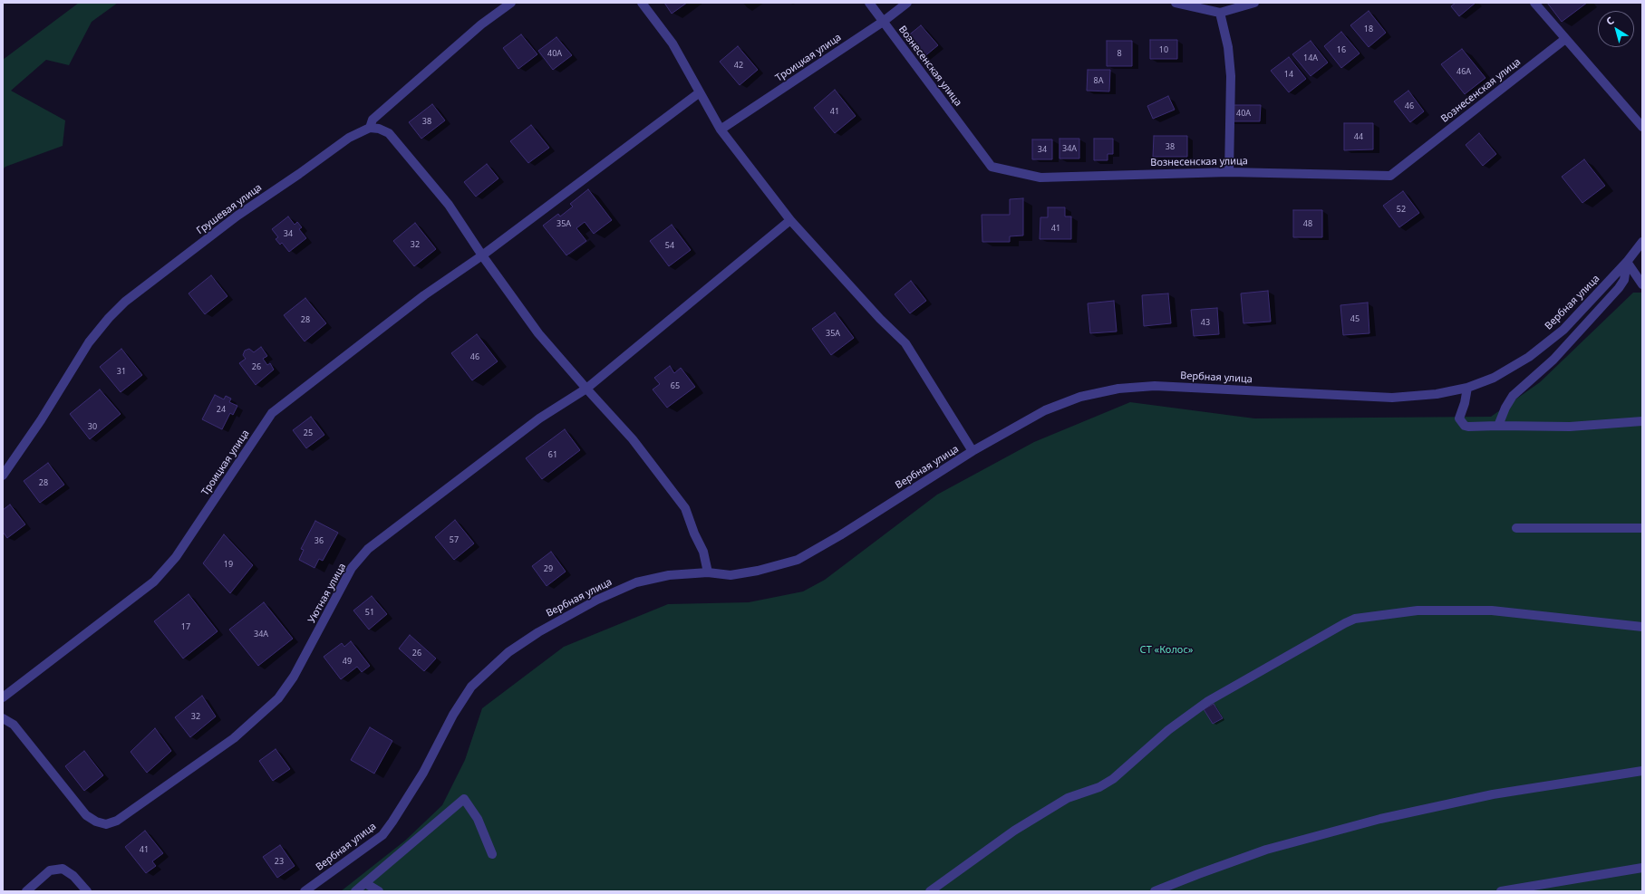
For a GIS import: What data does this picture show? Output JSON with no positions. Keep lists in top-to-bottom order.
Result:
{
  "streets": {
    "street": [
      "Троицкая улица",
      "Вознесенская улица",
      "Грушевая улица",
      "Вербная улица",
      "Уютная улица"
    ]
  },
  "crossings": [
    ["Троицкая улица", "Вознесенская улица"]
  ],
  "parks": ["СТ «Колос»"],
  "house_numbers": [
    "18",
    "10",
    "16",
    "40А",
    "8",
    "14А",
    "42",
    "46А",
    "14",
    "8А",
    "46",
    "41",
    "40А",
    "38",
    "44",
    "38",
    "34А",
    "34",
    "52",
    "35А",
    "48",
    "41",
    "34",
    "32",
    "54",
    "45",
    "28",
    "43",
    "35А",
    "46",
    "26",
    "31",
    "65",
    "24",
    "30",
    "25",
    "61",
    "28",
    "57",
    "36",
    "19",
    "29",
    "51",
    "17",
    "34А",
    "26",
    "49",
    "32",
    "41",
    "23"
  ],
  "north": "top left"
}
